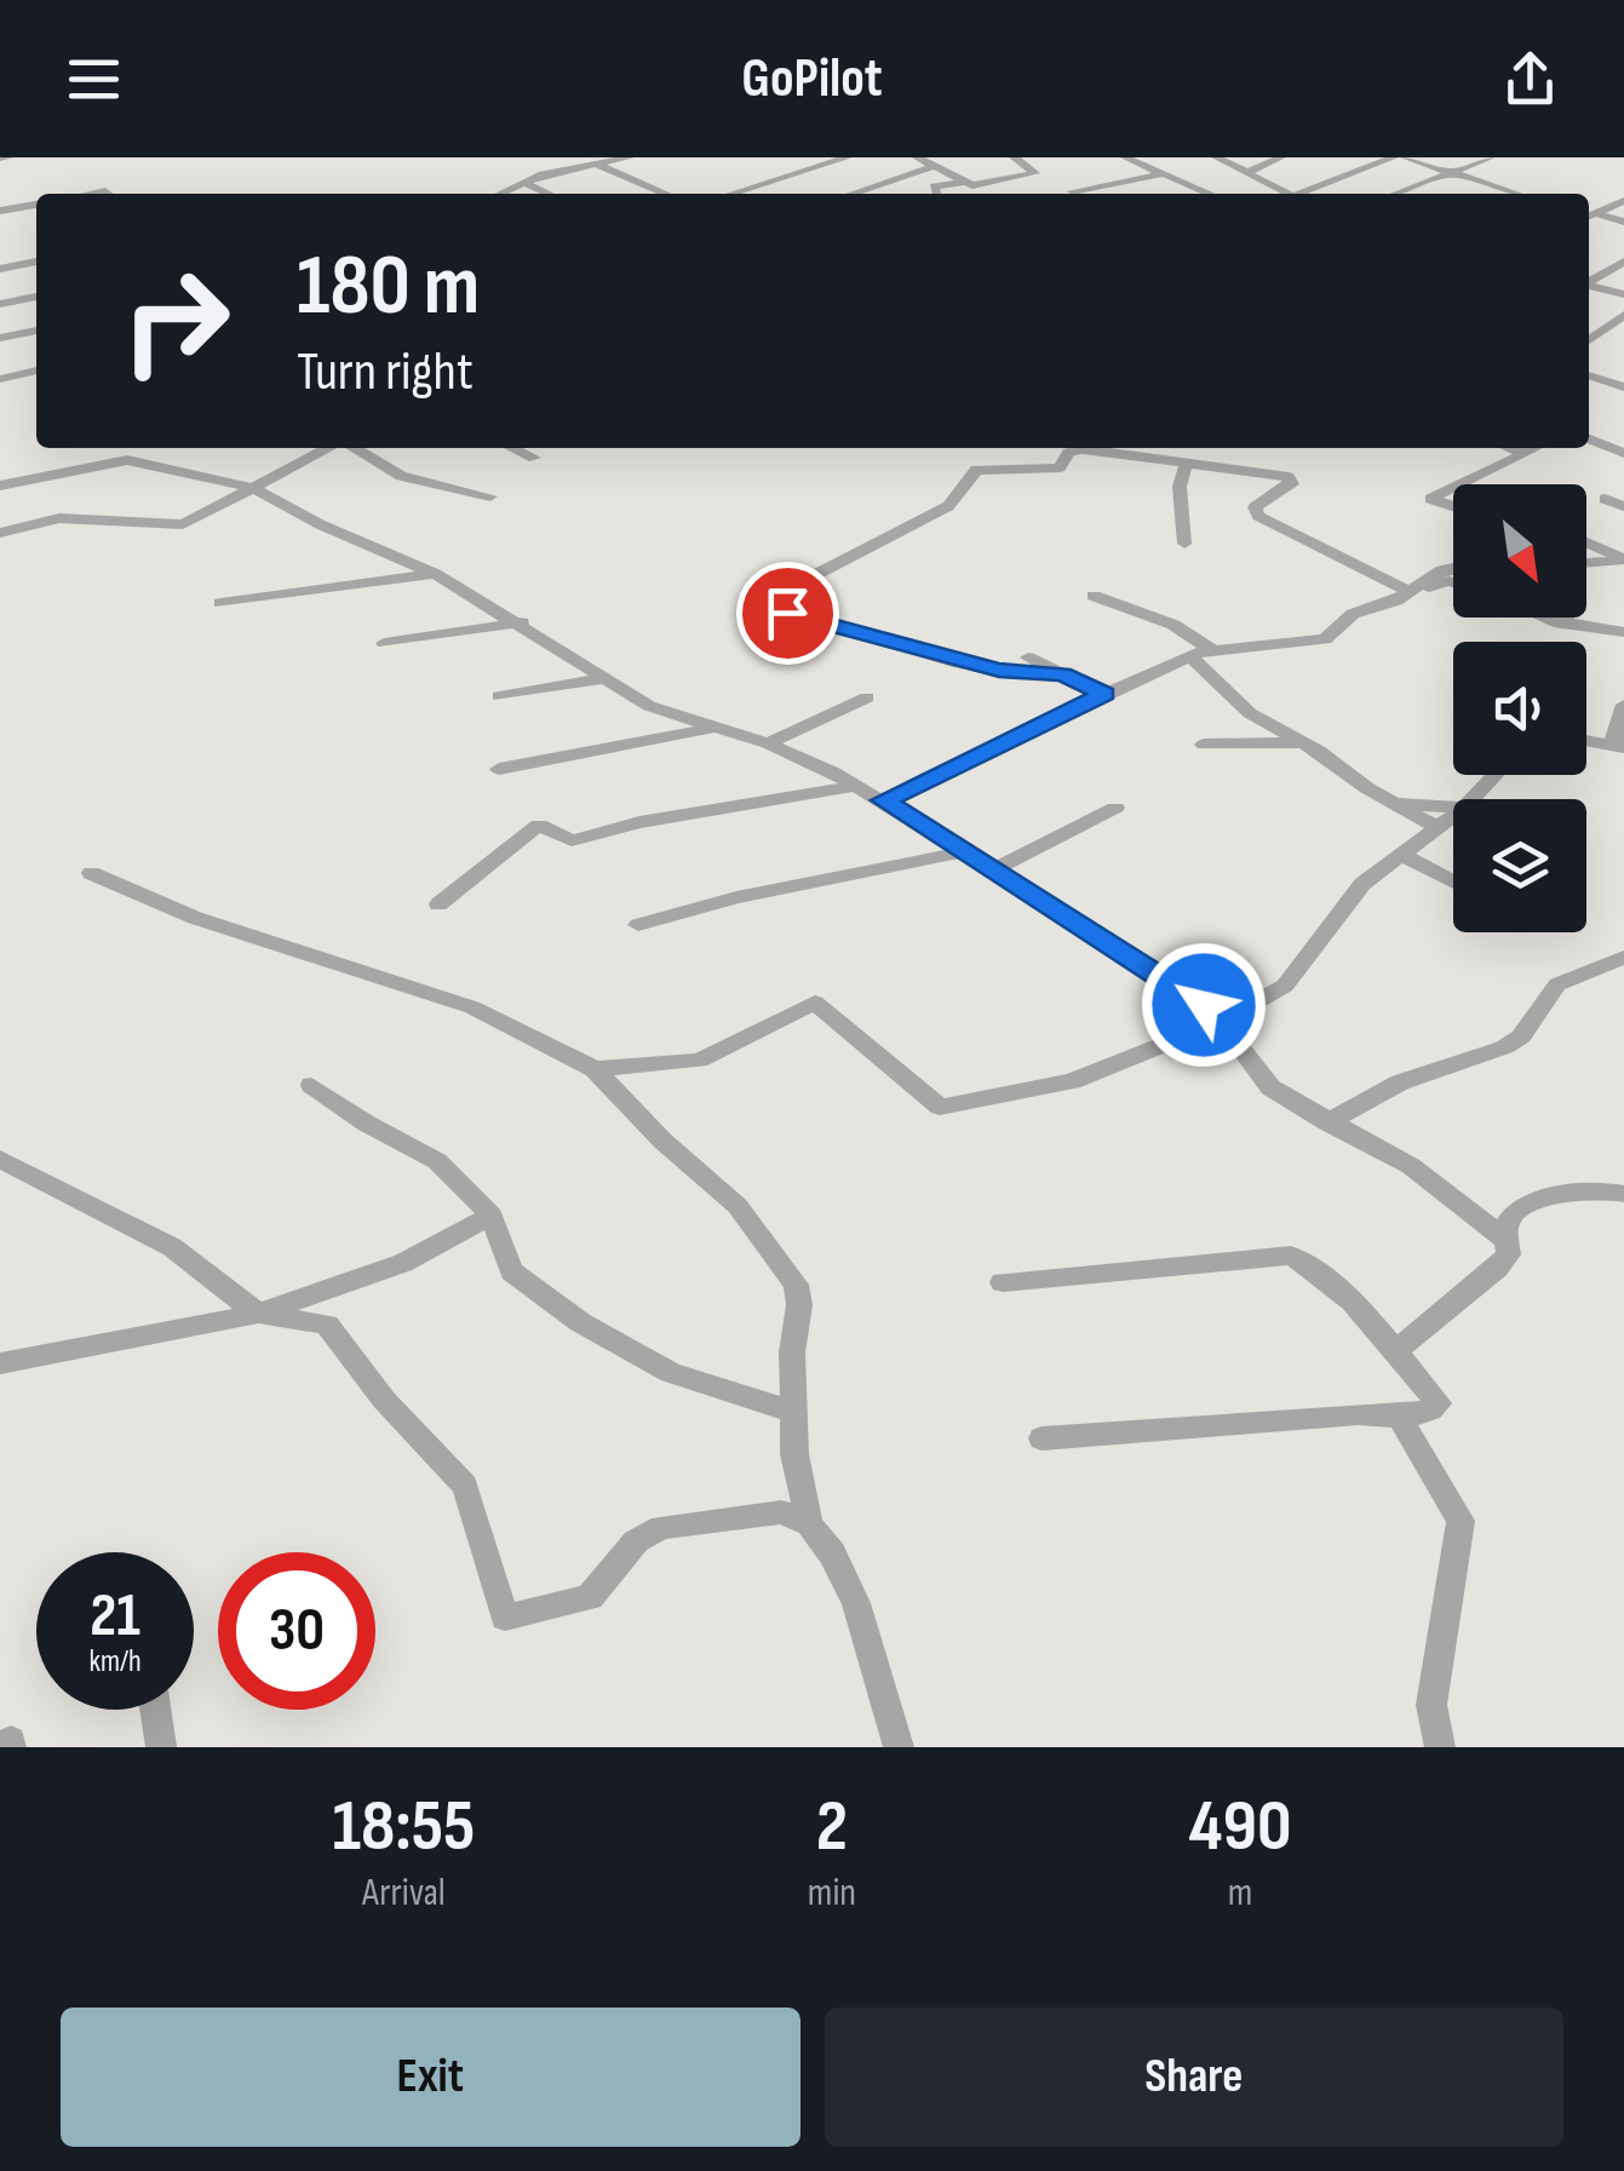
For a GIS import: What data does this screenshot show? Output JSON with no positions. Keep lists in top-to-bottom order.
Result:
{
  "north": "bottom right",
  "page": {
    "header": "GoPilot",
    "turn": ["180 m", "Turn right"],
    "speed": "21 km/h",
    "limit": "30",
    "eta": [
      "18:55",
      "Arrival",
      "2",
      "min",
      "490",
      "m"
    ],
    "buttons": ["Exit", "Share"]
  }
}
